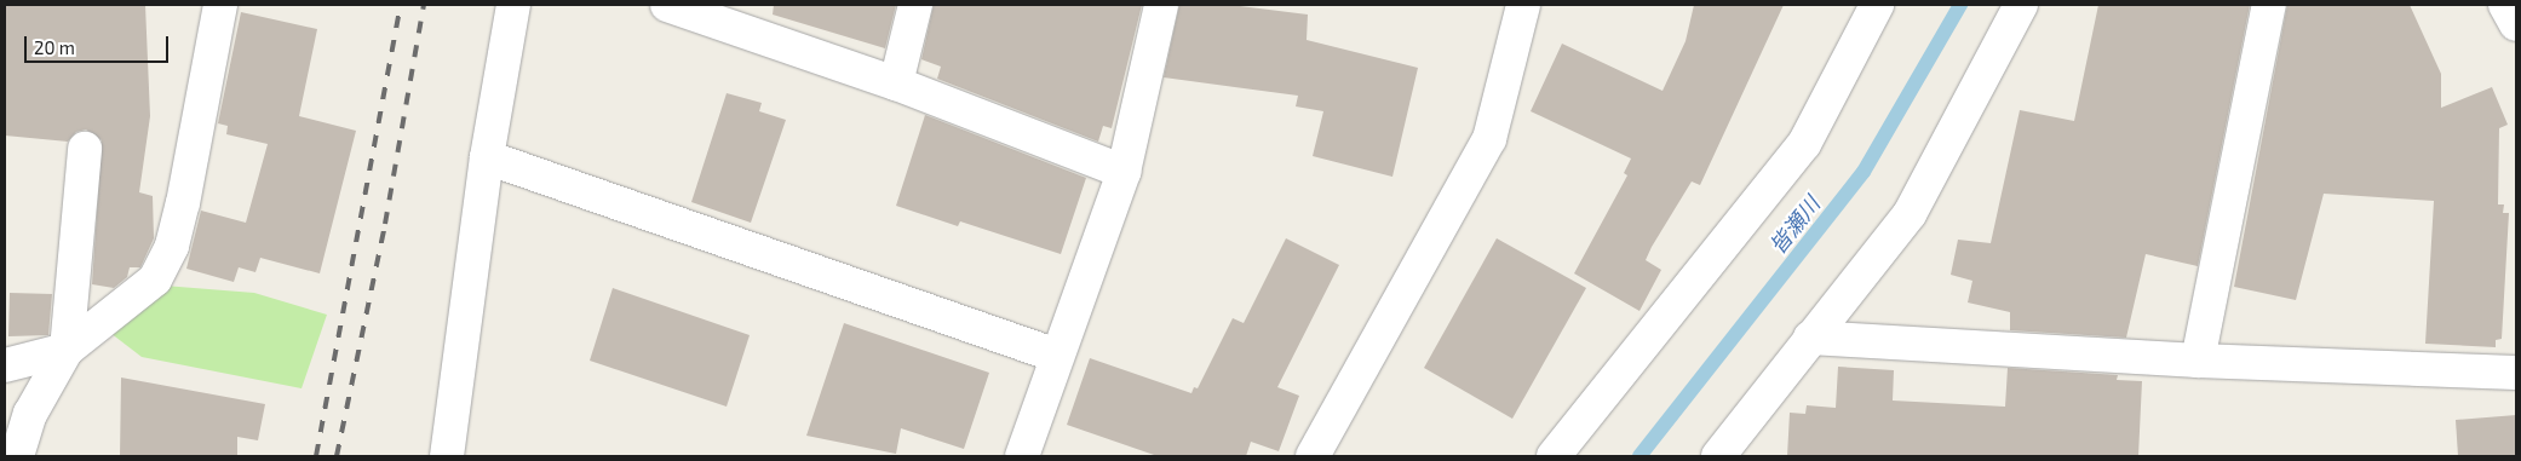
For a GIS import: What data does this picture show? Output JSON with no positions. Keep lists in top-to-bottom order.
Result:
{
  "water": ["皆瀬川"],
  "scale_bar": "20 m"
}
